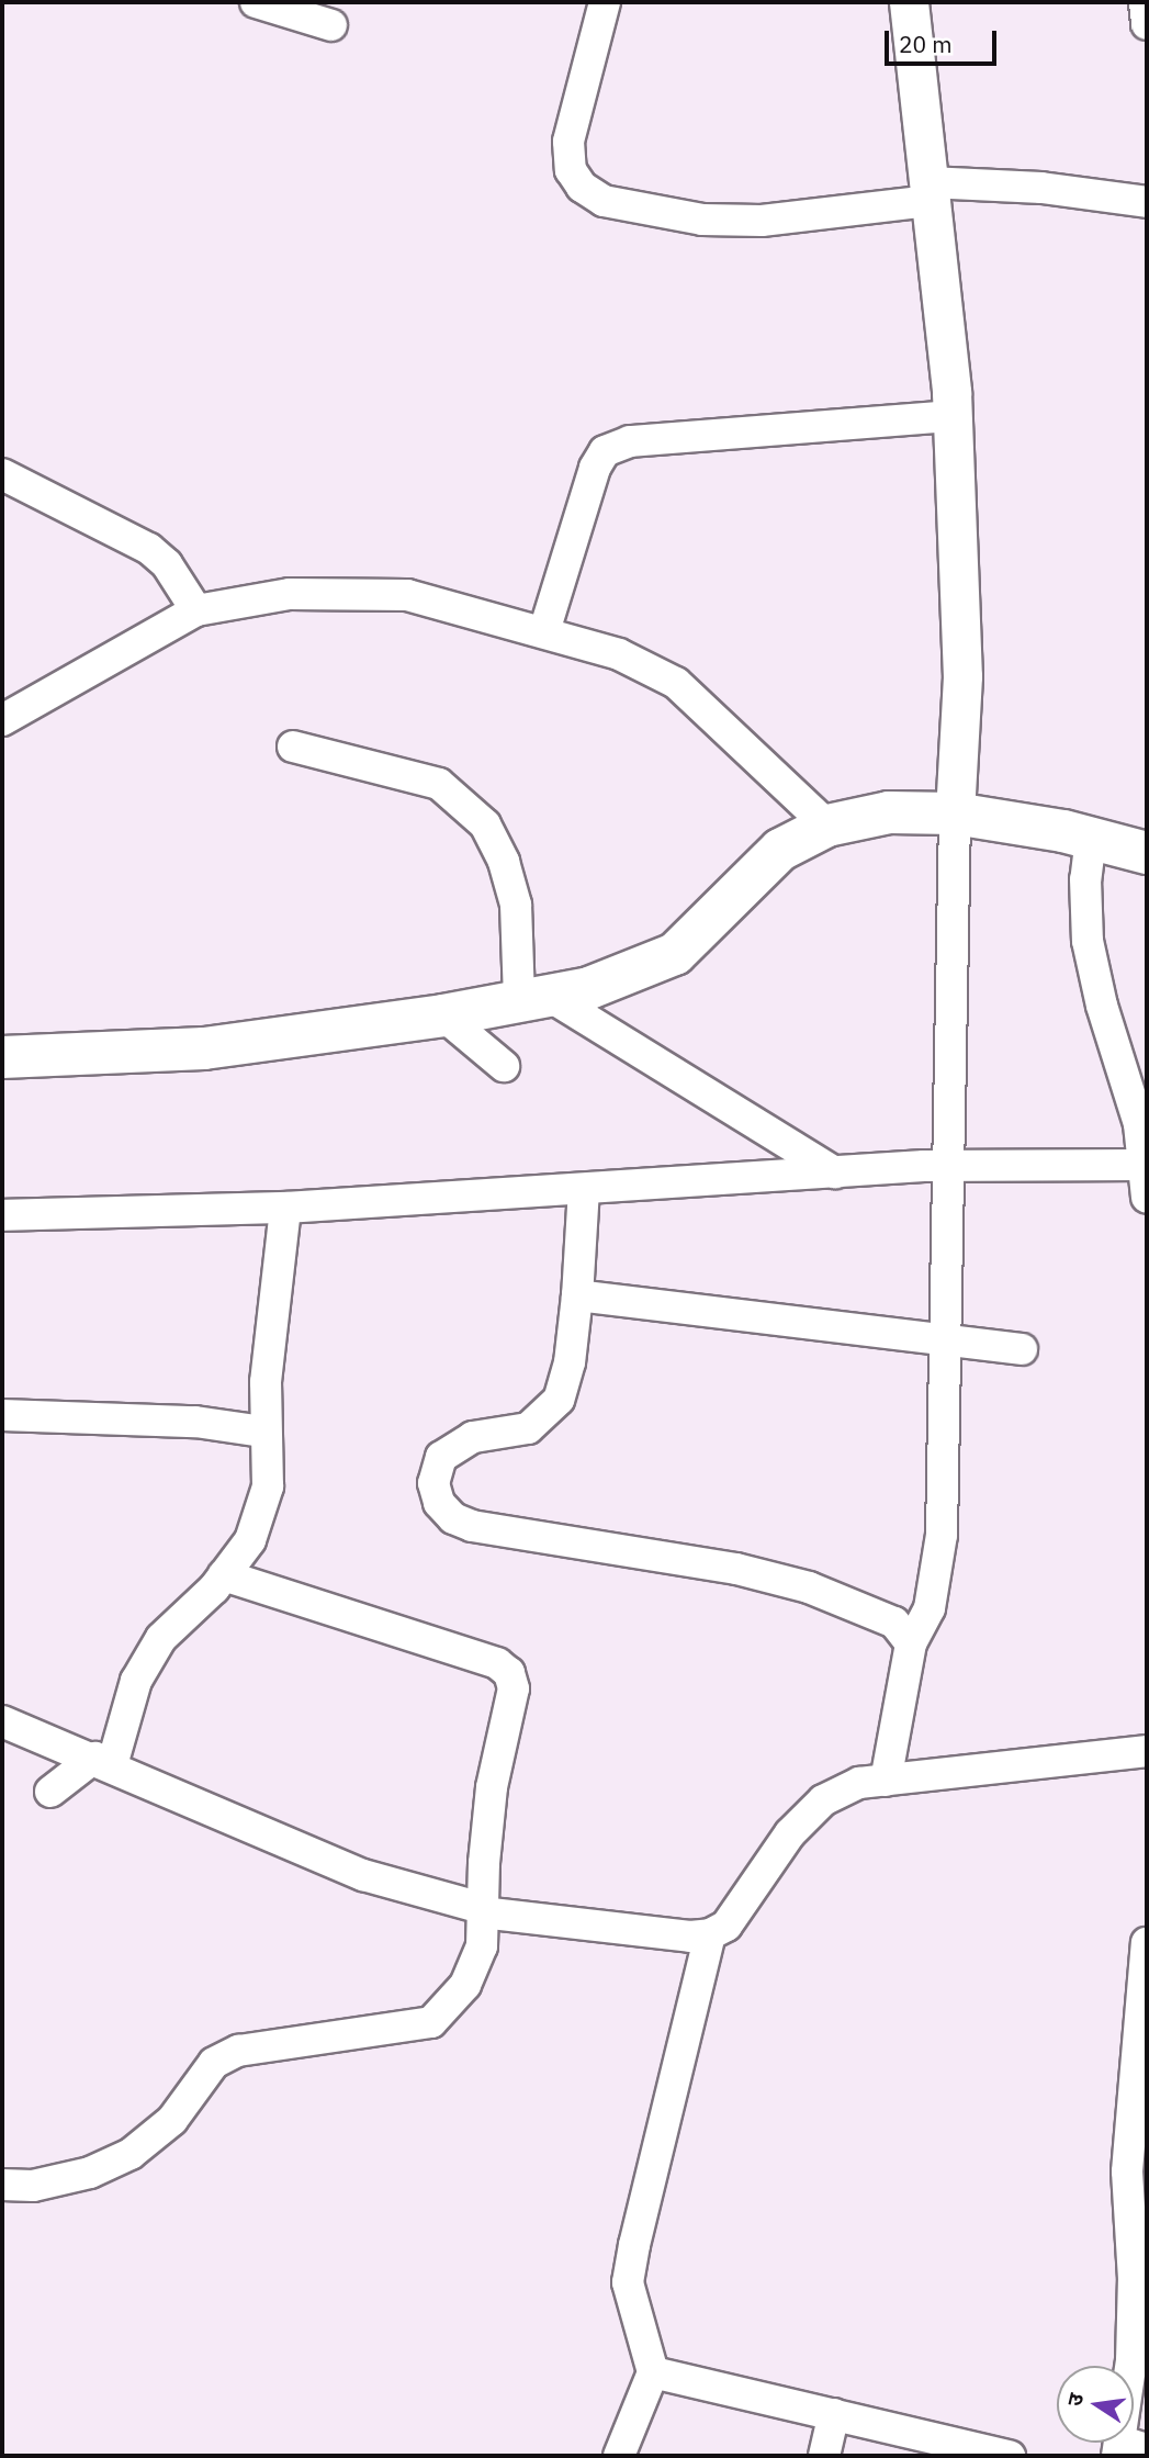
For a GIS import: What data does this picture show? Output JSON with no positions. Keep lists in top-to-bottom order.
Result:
{
  "scale_bar": "20 m",
  "north": "left"
}
